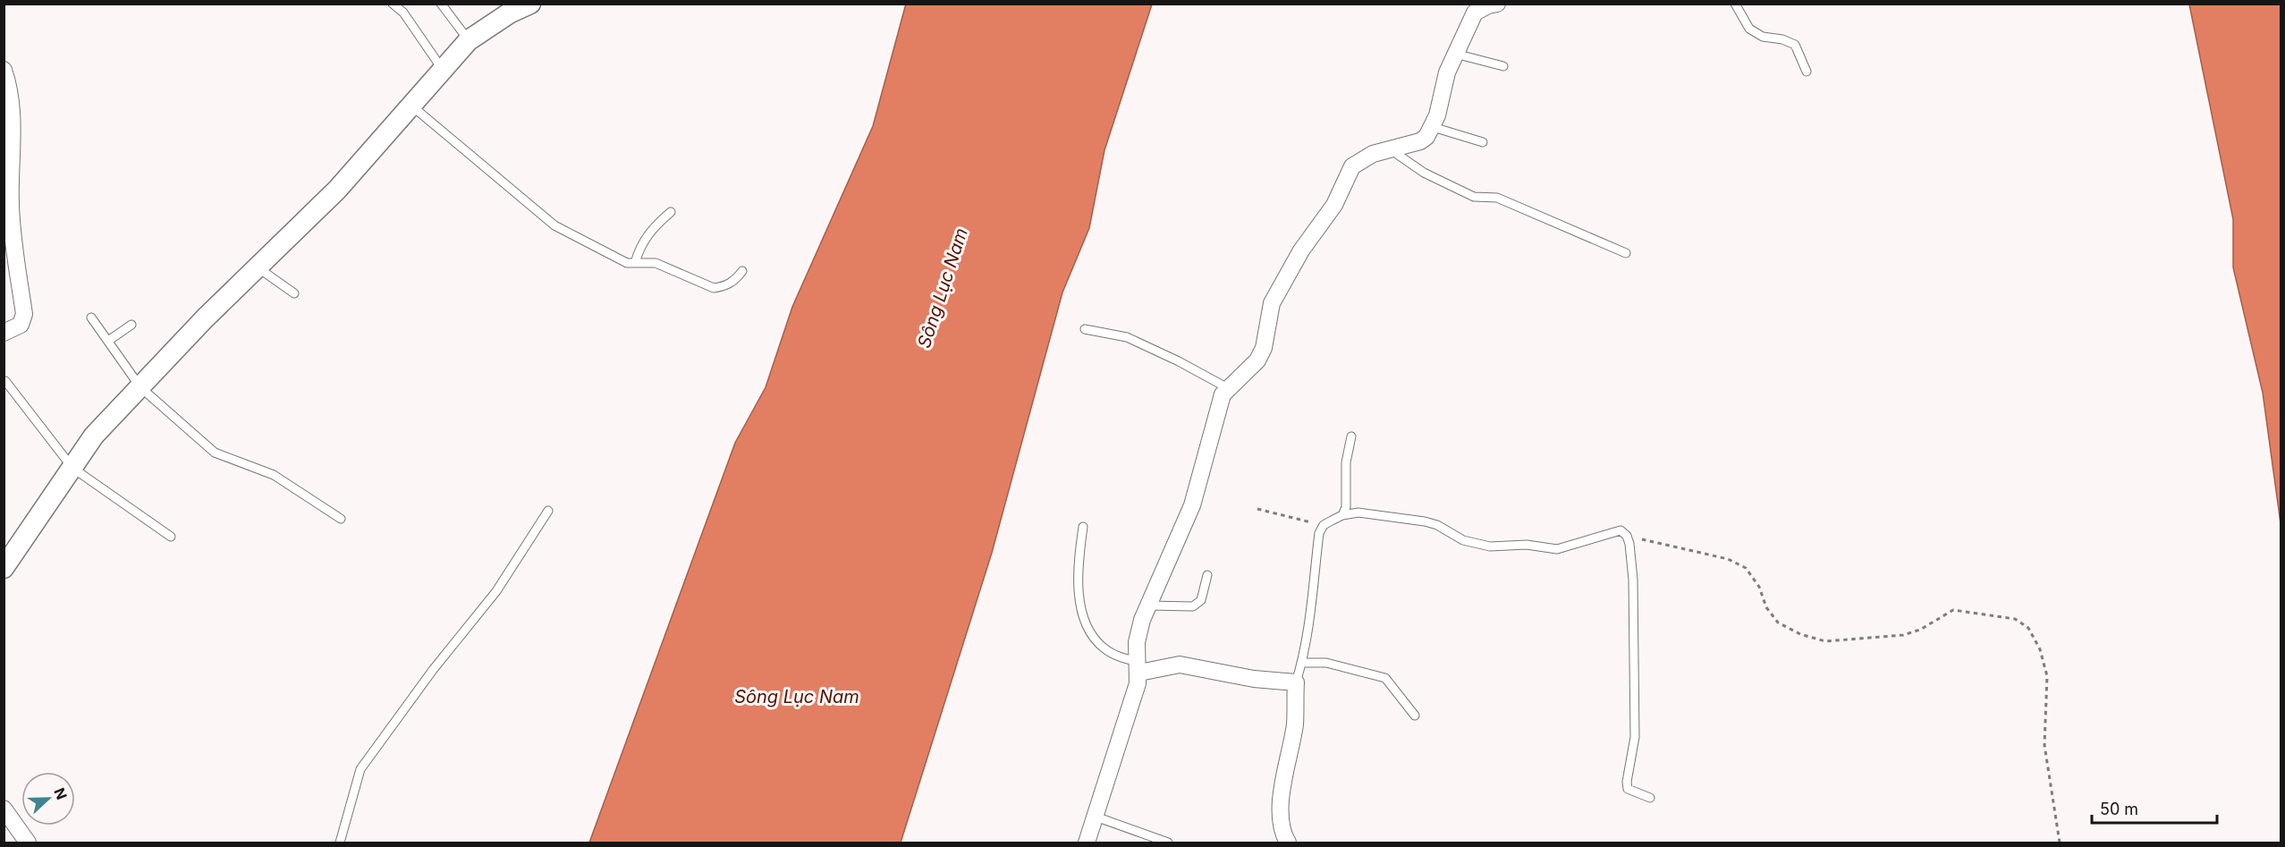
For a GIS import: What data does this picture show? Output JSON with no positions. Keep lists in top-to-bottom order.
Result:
{
  "water": ["Sông Lục Nam"],
  "scale_bar": "50 m",
  "north": "right"
}
